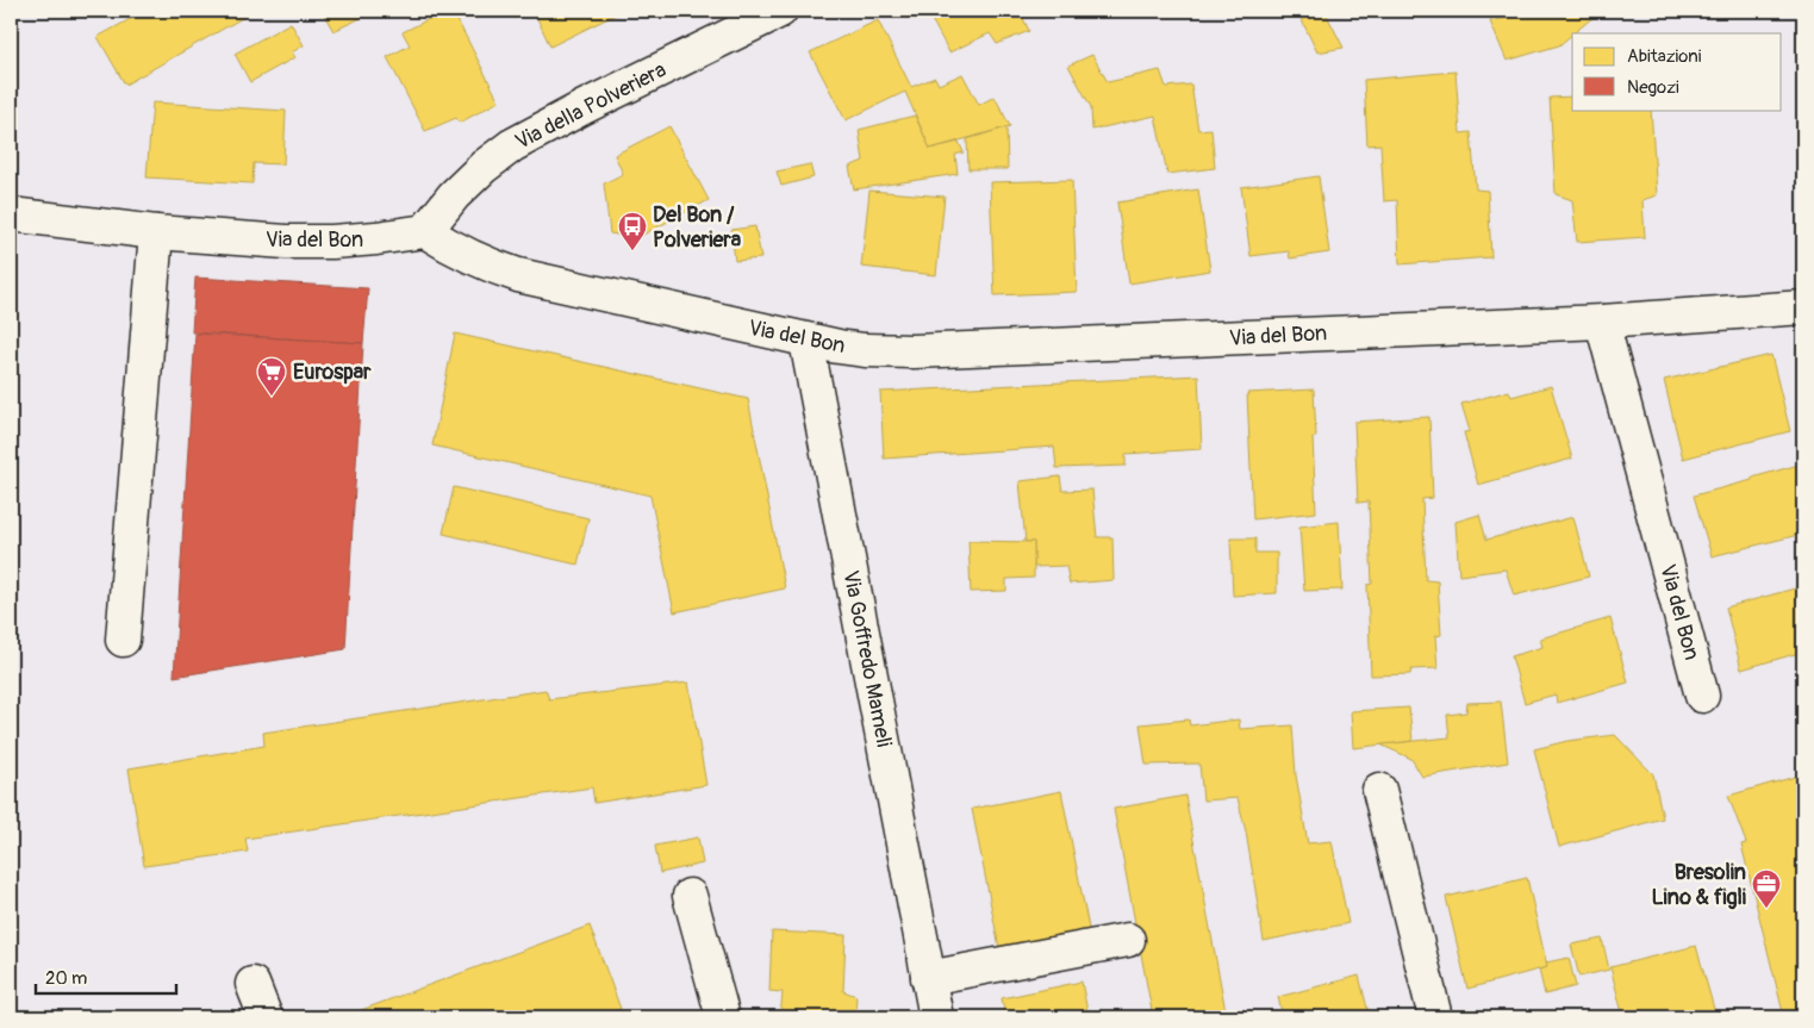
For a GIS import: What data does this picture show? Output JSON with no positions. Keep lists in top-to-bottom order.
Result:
{
  "streets": {
    "street": ["Via della Polveriera", "Via del Bon", "Via Goffredo Mameli"]
  },
  "crossings": [
    ["Via della Polveriera", "Via del Bon"],
    ["Via del Bon", "Via Goffredo Mameli"]
  ],
  "places": {
    "bus stop": ["Del Bon / Polveriera"],
    "supermarket": ["Eurospar"],
    "office": ["Bresolin Lino & figli"]
  },
  "legend": ["Abitazioni", "Negozi"],
  "scale_bar": "20 m"
}
